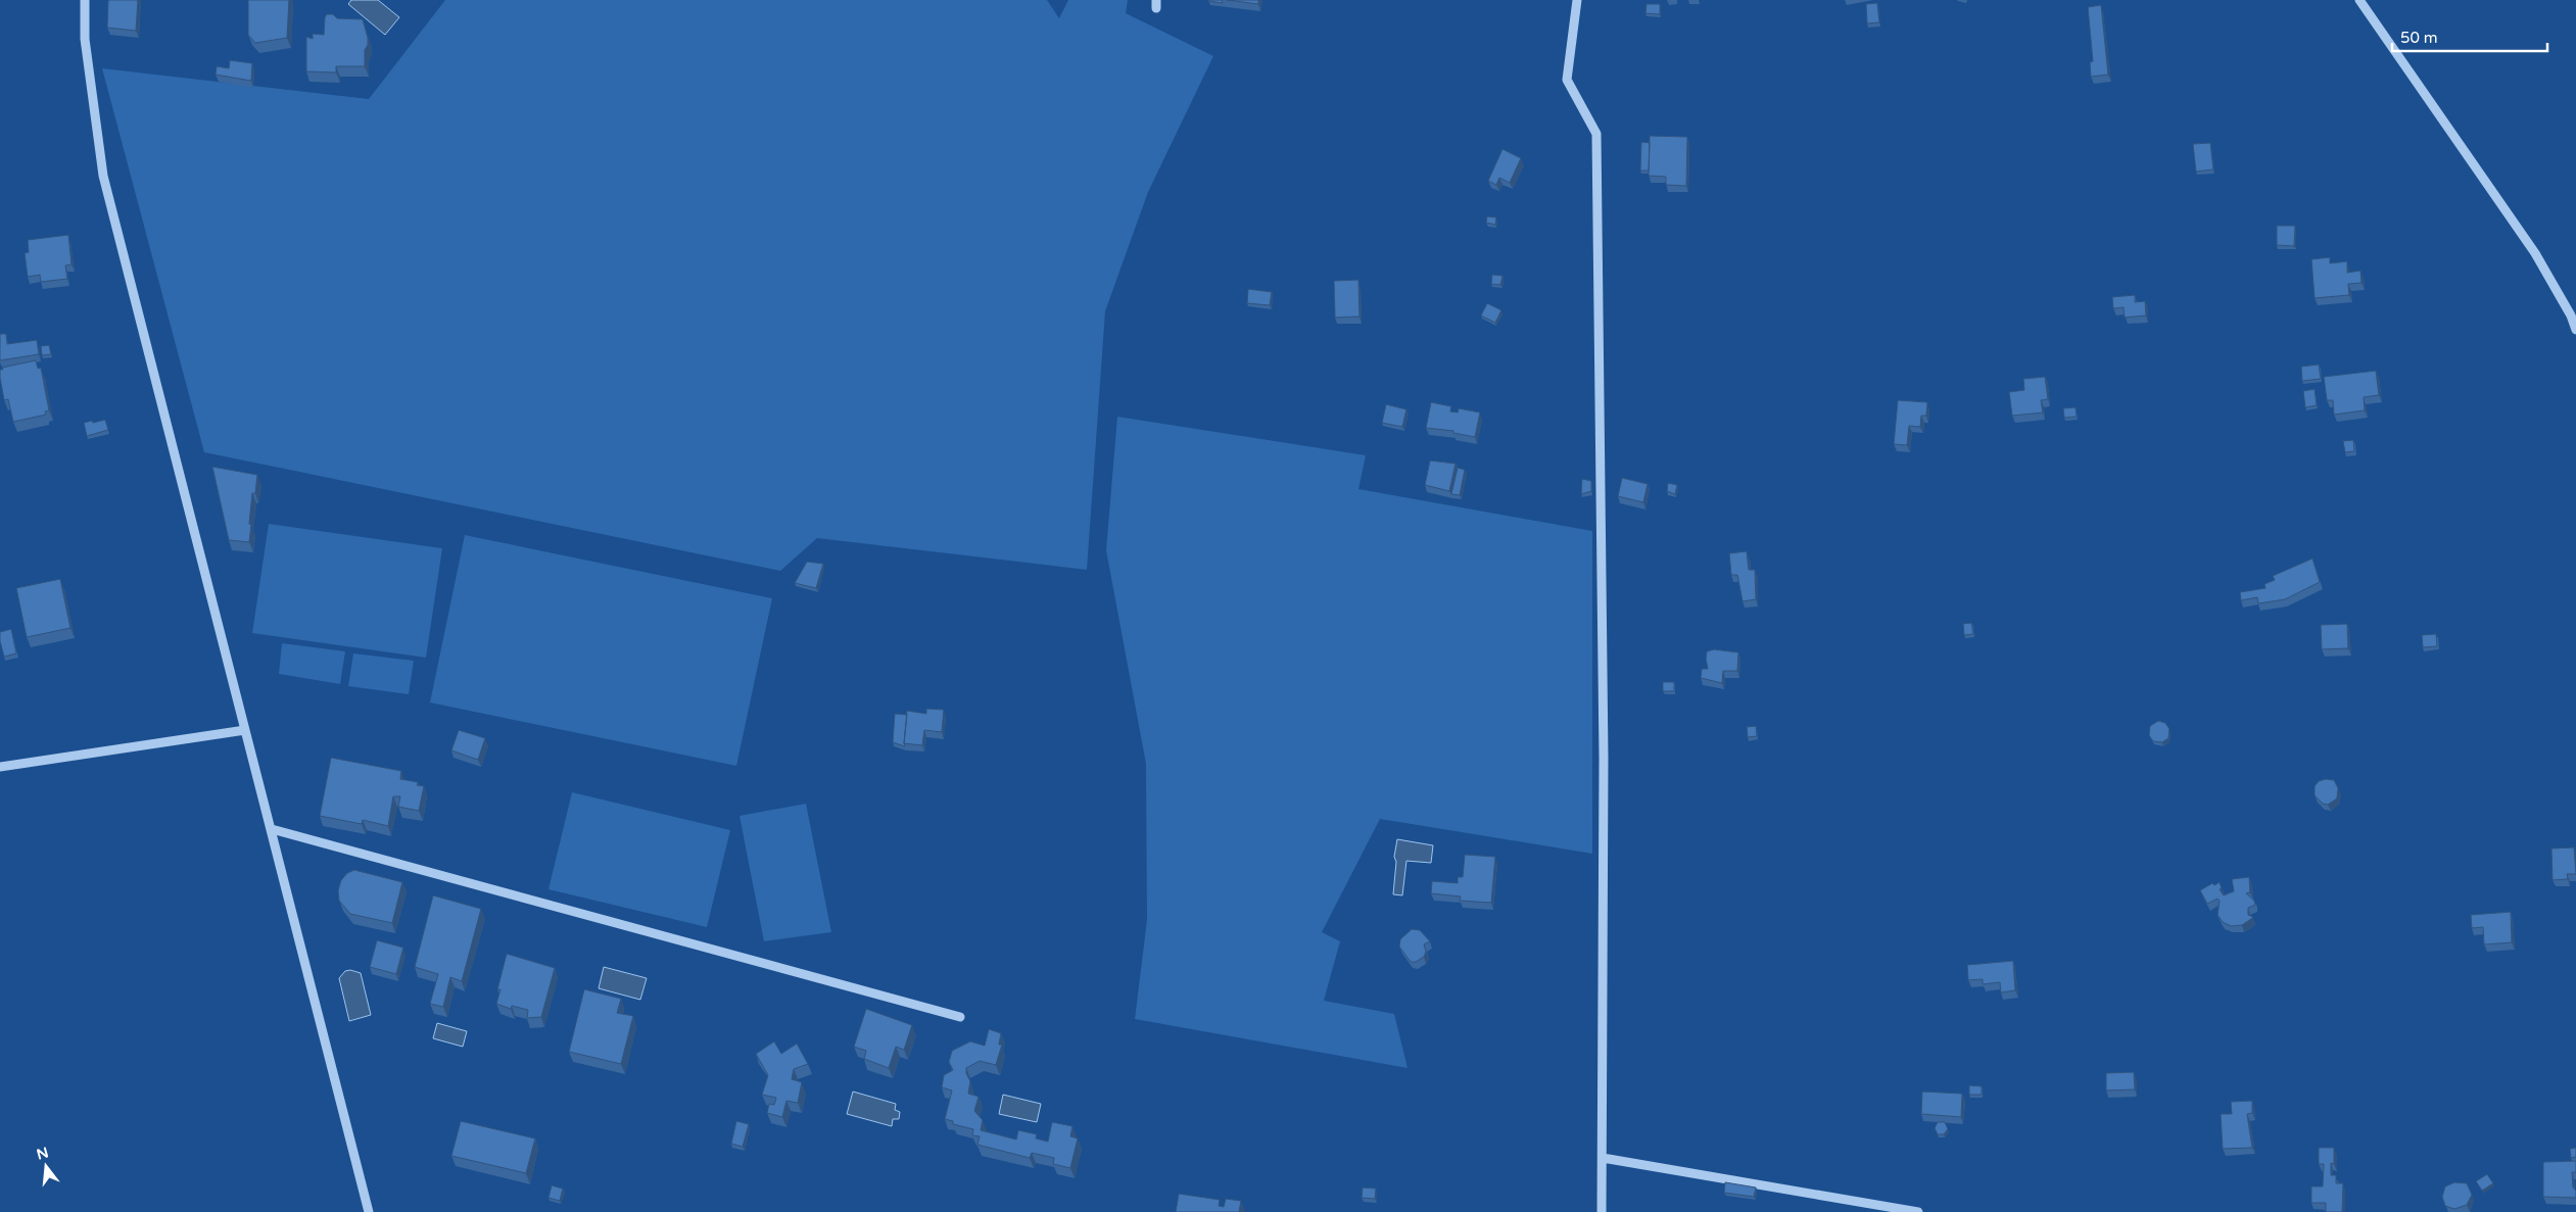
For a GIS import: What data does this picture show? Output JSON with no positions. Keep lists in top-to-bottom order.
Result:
{
  "scale_bar": "50 m",
  "north": "top"
}
